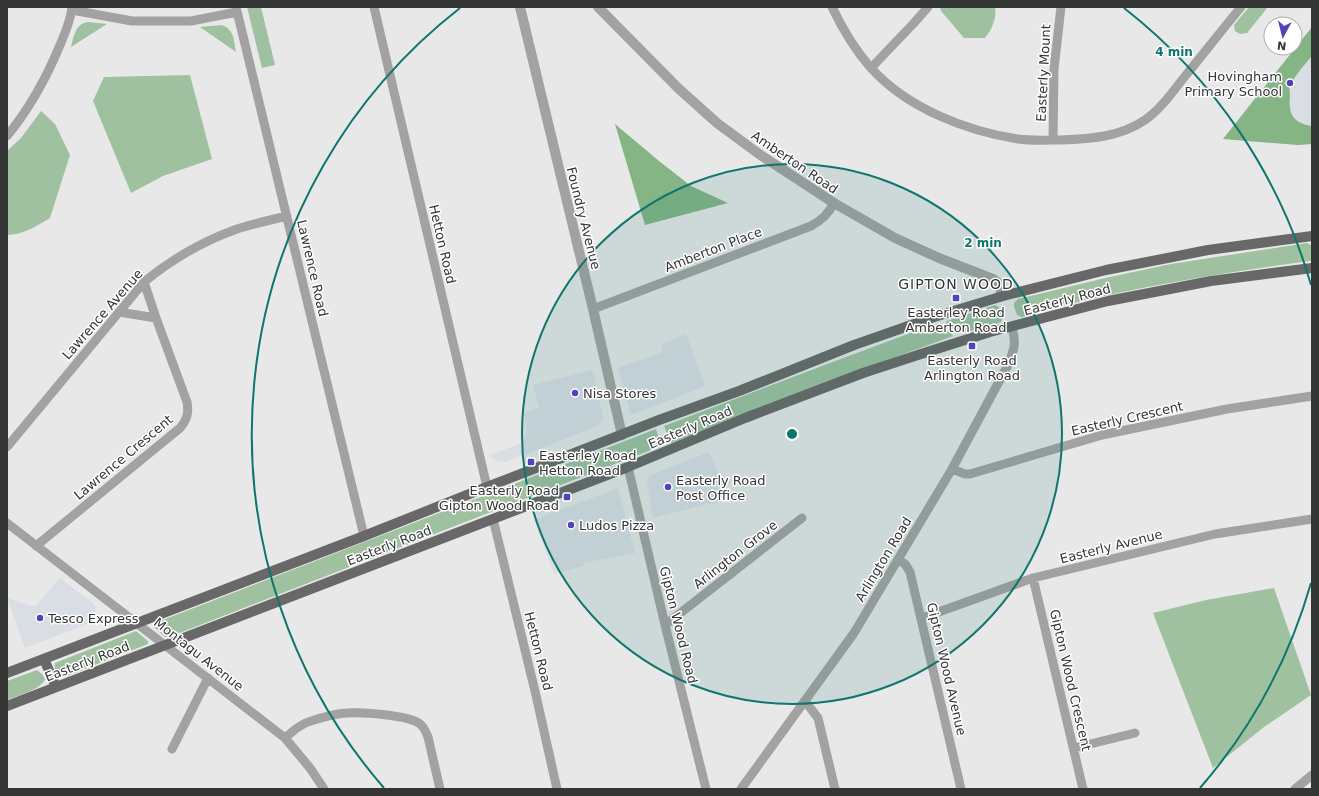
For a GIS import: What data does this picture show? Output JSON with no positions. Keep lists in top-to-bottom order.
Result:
{
  "streets": {
    "main road": ["Easterly Road"],
    "street": [
      "Easterly Mount",
      "Amberton Road",
      "Foundry Avenue",
      "Hetton Road",
      "Amberton Place",
      "Lawrence Road",
      "Lawrence Avenue",
      "Easterly Crescent",
      "Lawrence Crescent",
      "Easterly Avenue",
      "Arlington Grove",
      "Arlington Road",
      "Gipton Wood Road",
      "Montagu Avenue",
      "Gipton Wood Avenue",
      "Gipton Wood Crescent"
    ]
  },
  "crossings": [
    ["Amberton Road", "Amberton Place"],
    ["Amberton Road", "Easterly Road"],
    ["Foundry Avenue", "Amberton Place"],
    ["Foundry Avenue", "Easterly Road"],
    ["Hetton Road", "Easterly Road"],
    ["Lawrence Road", "Easterly Road"],
    ["Lawrence Road", "Lawrence Avenue"],
    ["Easterly Road", "Arlington Road"],
    ["Easterly Road", "Gipton Wood Road"],
    ["Easterly Road", "Montagu Avenue"],
    ["Lawrence Avenue", "Lawrence Crescent"],
    ["Easterly Crescent", "Arlington Road"],
    ["Lawrence Crescent", "Montagu Avenue"],
    ["Easterly Avenue", "Gipton Wood Avenue"],
    ["Easterly Avenue", "Gipton Wood Crescent"],
    ["Arlington Grove", "Gipton Wood Road"],
    ["Arlington Road", "Gipton Wood Avenue"]
  ],
  "districts": ["GIPTON WOOD"],
  "places": {
    "other": [
      "Hovingham Primary School",
      "Nisa Stores",
      "Easterly Road Post Office",
      "Ludos Pizza",
      "Tesco Express"
    ],
    "transit": [
      "Easterley Road Amberton Road",
      "Easterly Road Arlington Road",
      "Easterley Road Hetton Road",
      "Easterly Road Gipton Wood Road"
    ]
  },
  "north": "bottom",
  "rings": ["4 min", "2 min"]
}
